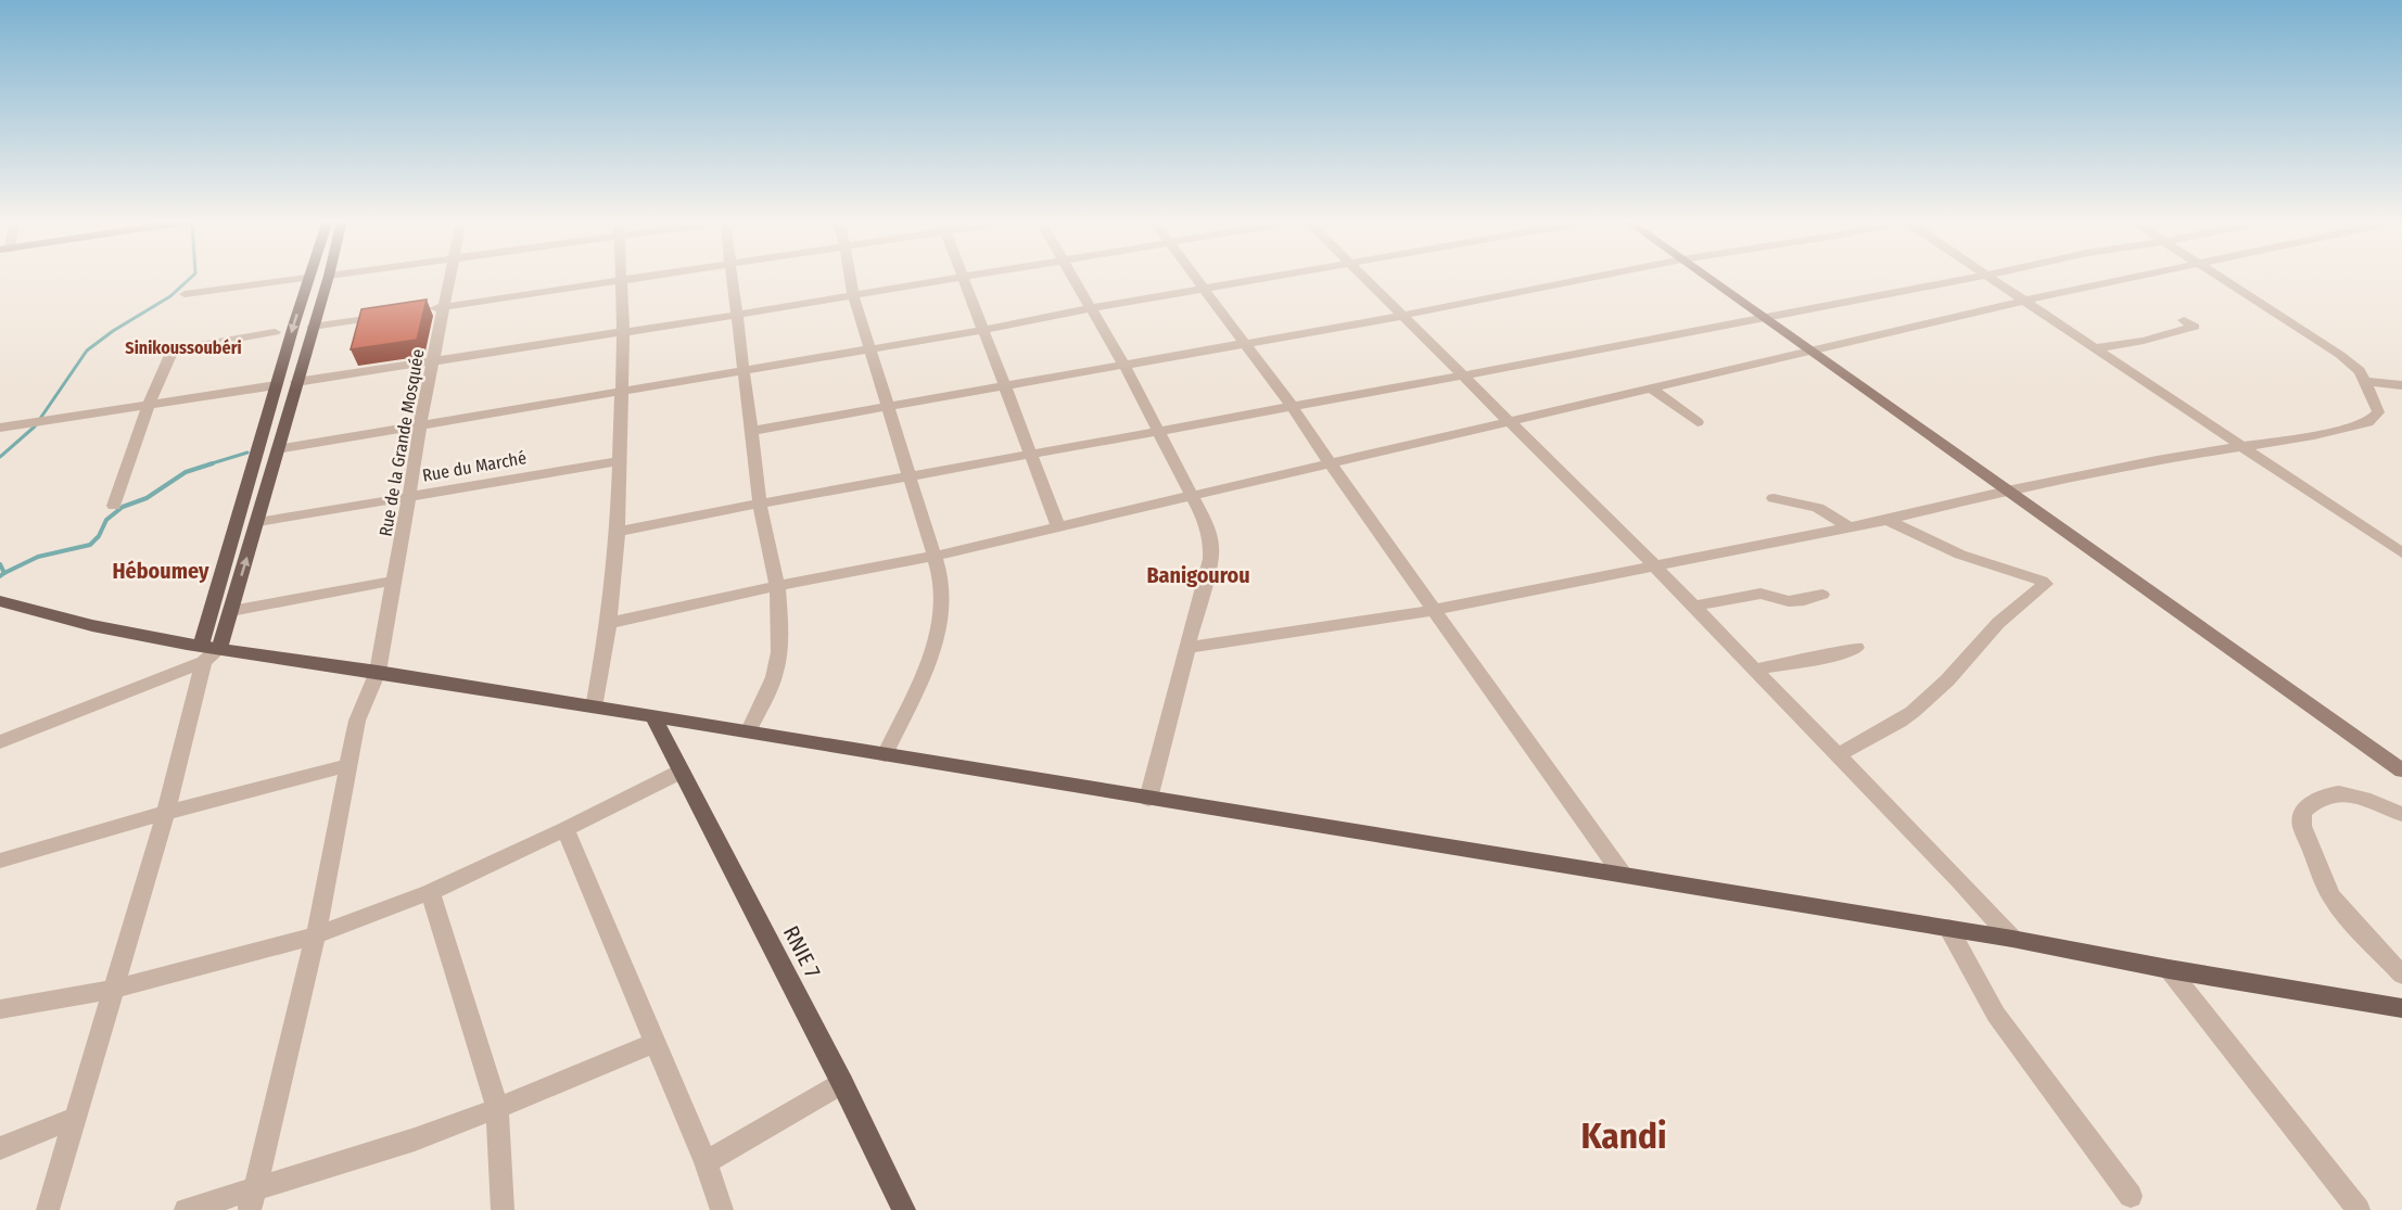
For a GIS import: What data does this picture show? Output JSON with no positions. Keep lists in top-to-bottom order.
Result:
{
  "streets": {
    "main road": ["RNIE 7"],
    "street": ["Rue de la Grande Mosquée", "Rue du Marché"]
  },
  "crossings": [
    ["Rue de la Grande Mosquée", "Rue du Marché"]
  ],
  "districts": [
    "Sinikoussoubéri",
    "Héboumey",
    "Banigourou",
    "Kandi"
  ]
}
